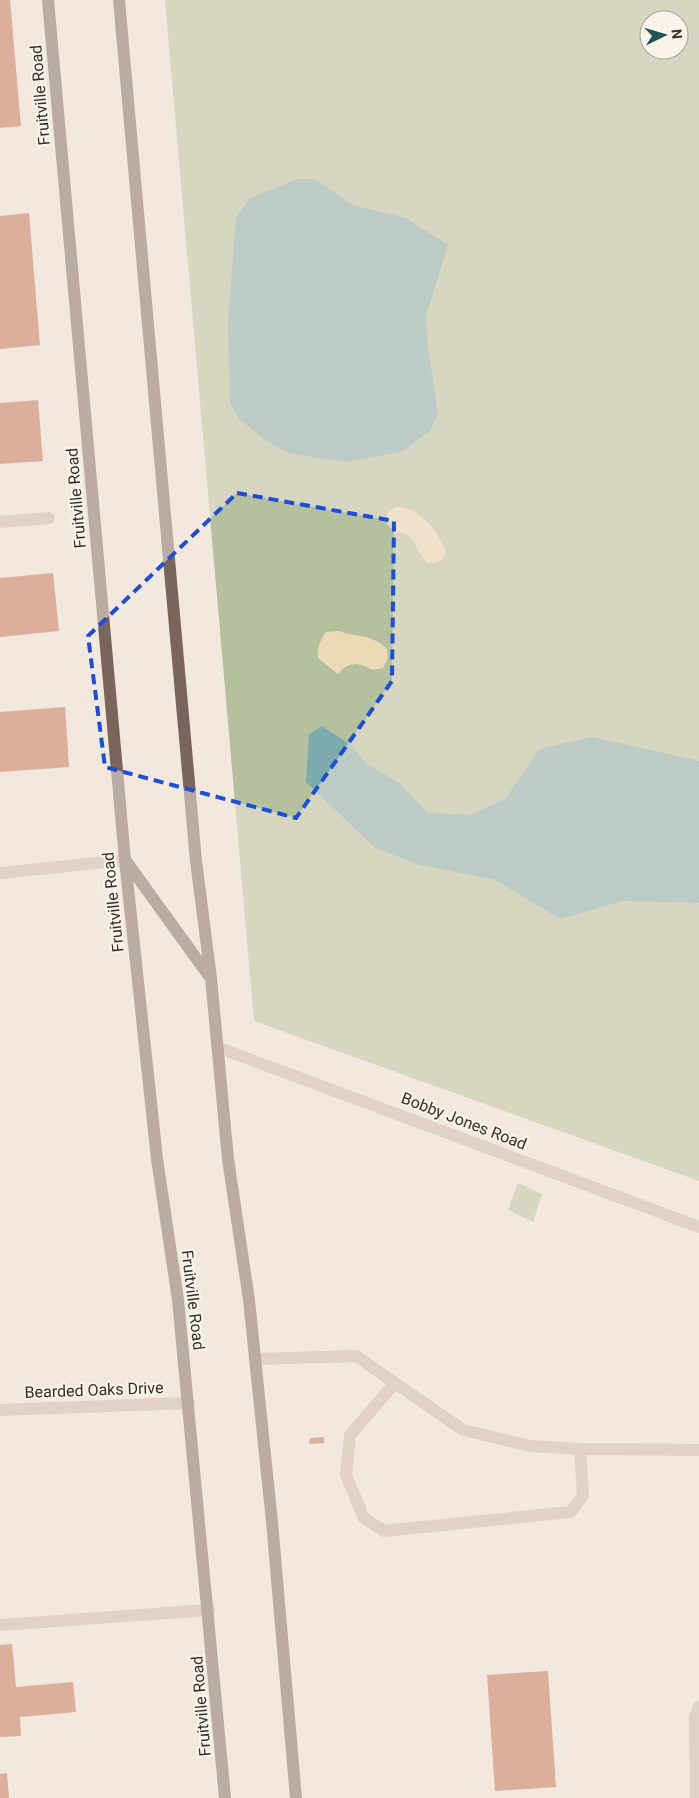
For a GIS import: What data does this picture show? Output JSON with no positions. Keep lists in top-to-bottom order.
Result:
{
  "streets": {
    "main road": ["Fruitville Road"],
    "street": ["Bobby Jones Road", "Bearded Oaks Drive"]
  },
  "crossings": [
    ["Fruitville Road", "Bearded Oaks Drive"]
  ],
  "north": "right"
}
